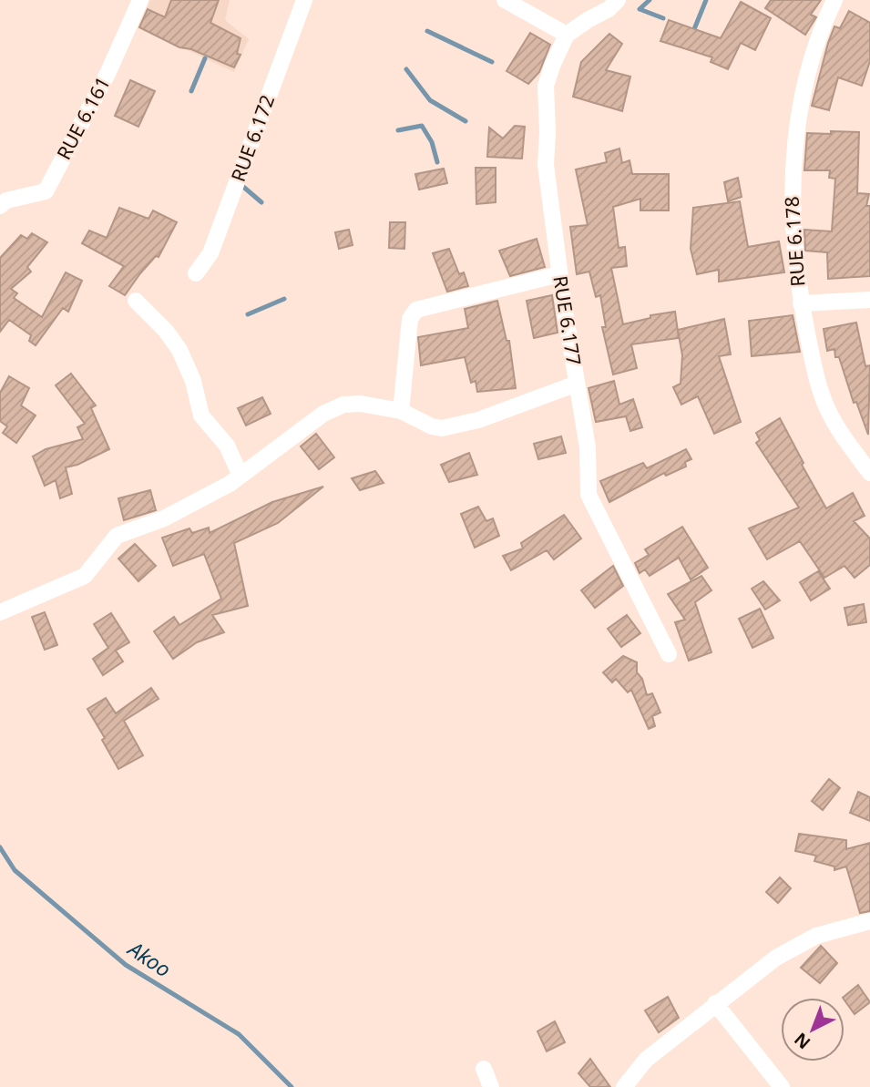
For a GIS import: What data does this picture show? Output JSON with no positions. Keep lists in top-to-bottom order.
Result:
{
  "streets": {
    "street": [
      "RUE 6.161",
      "RUE 6.172",
      "RUE 6.178",
      "RUE 6.177"
    ]
  },
  "water": ["Akoo"],
  "north": "bottom left"
}
